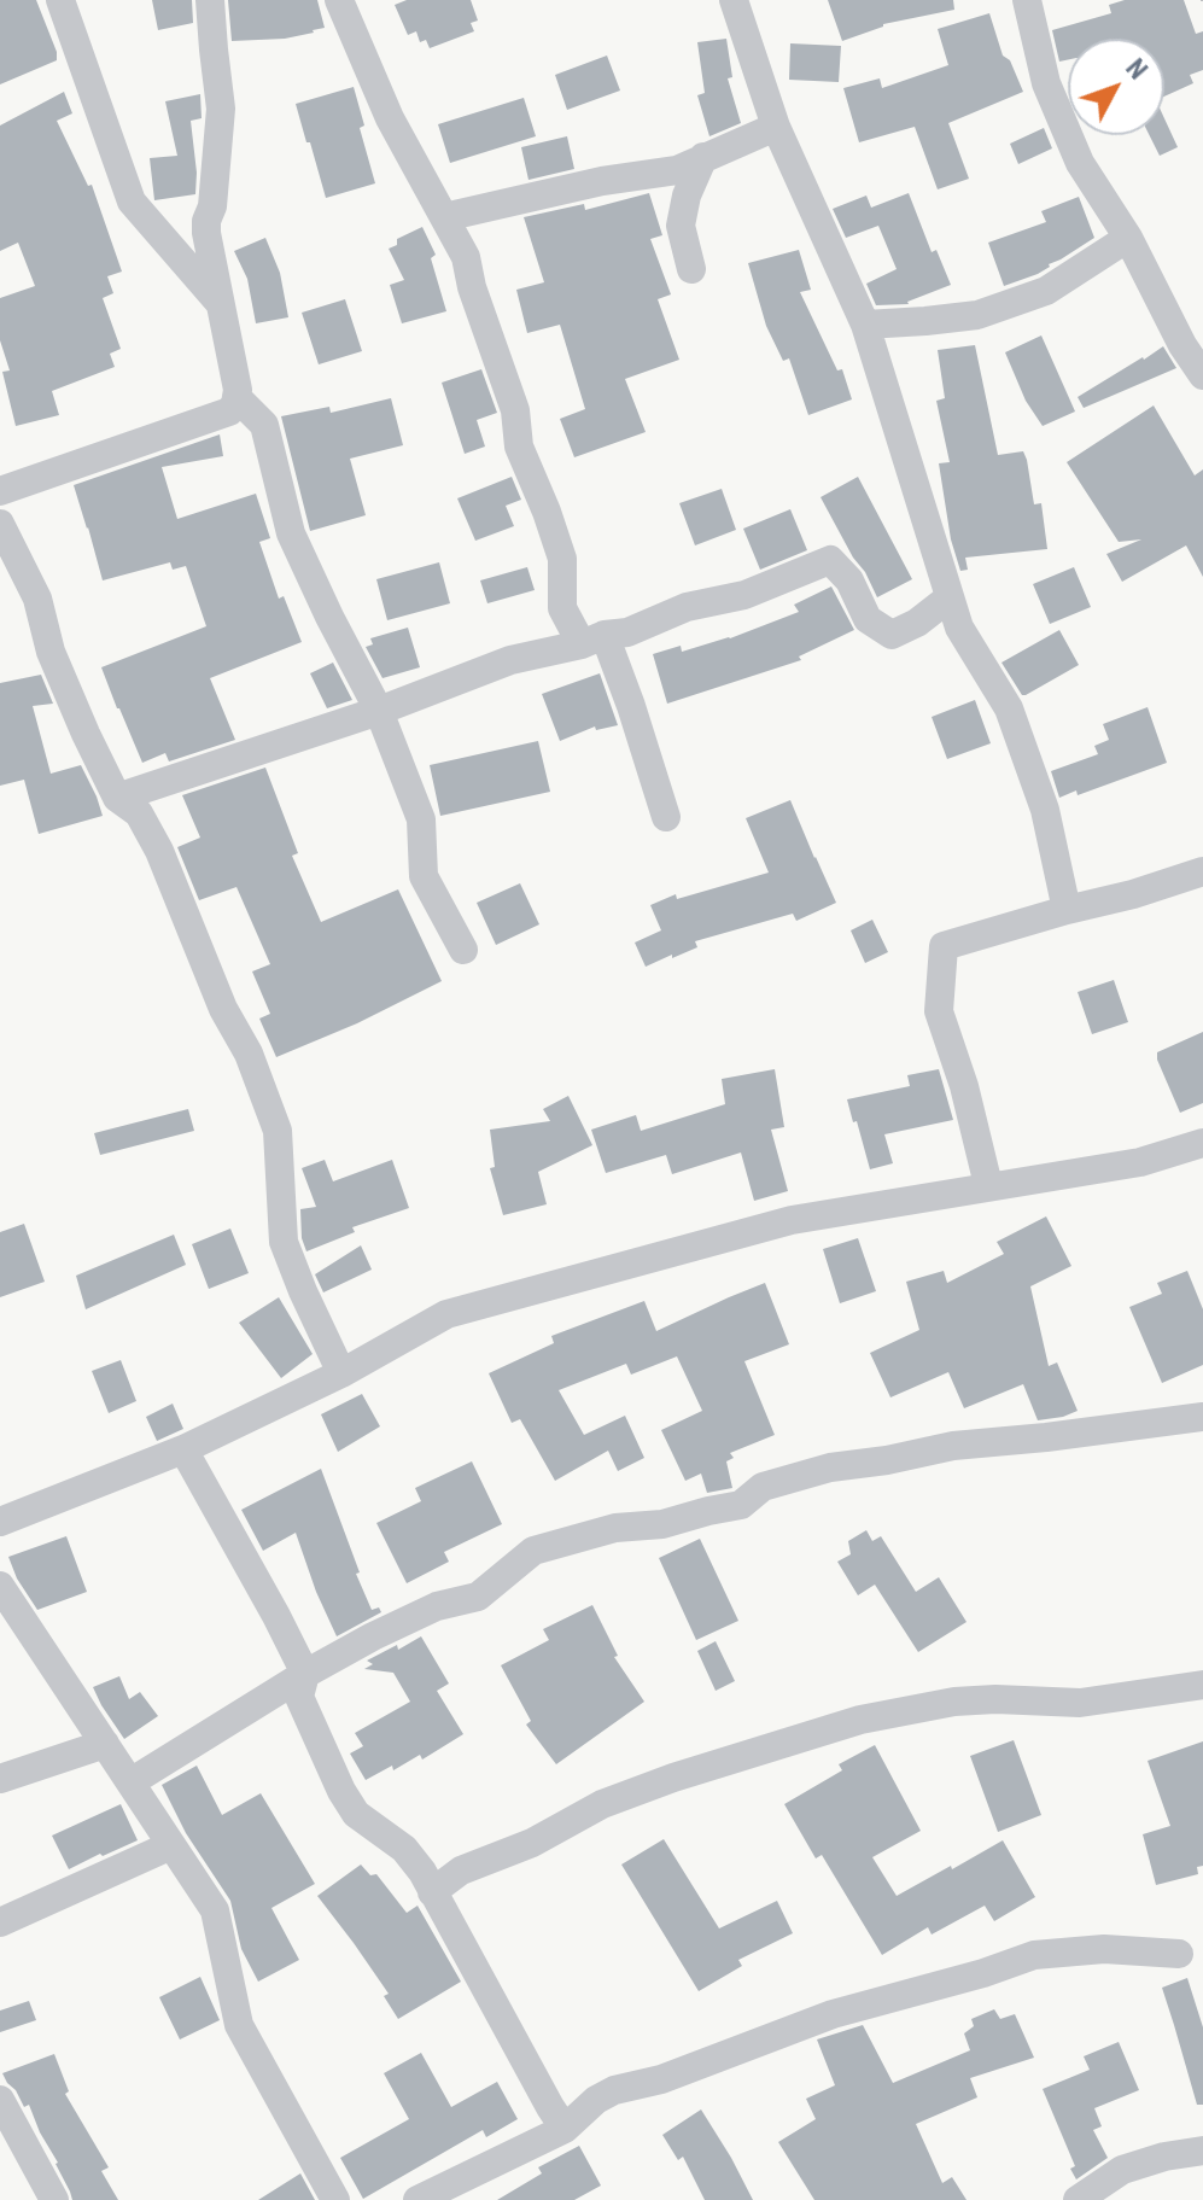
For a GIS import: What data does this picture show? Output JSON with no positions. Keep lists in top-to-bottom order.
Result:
{
  "north": "top right"
}
